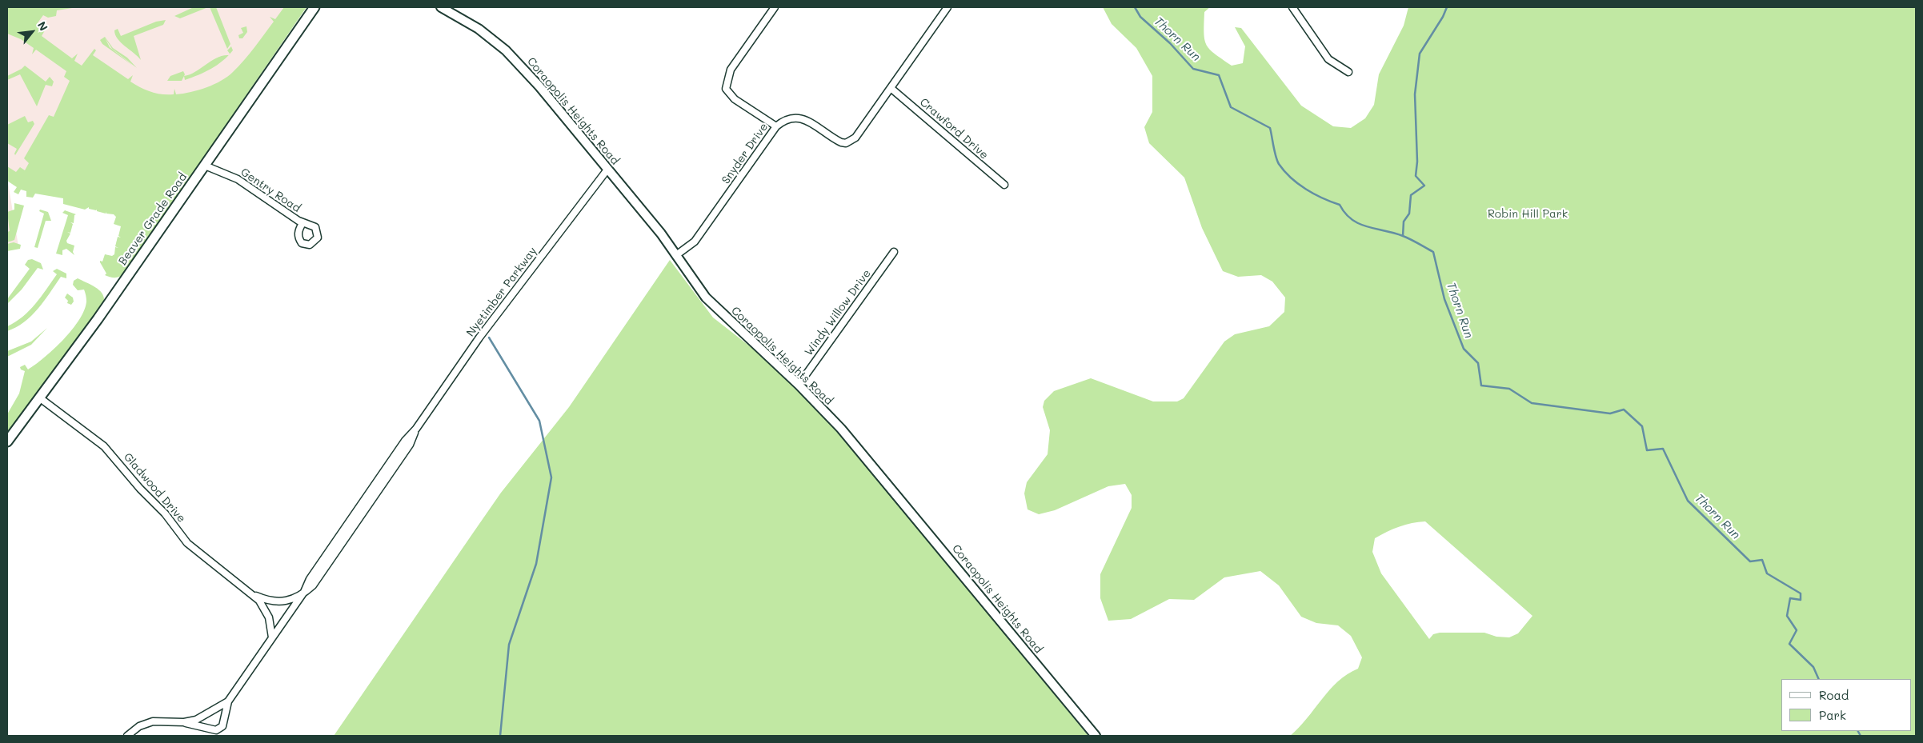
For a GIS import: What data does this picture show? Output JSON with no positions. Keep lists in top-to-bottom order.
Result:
{
  "streets": {
    "main road": ["Beaver Grade Road"],
    "street": [
      "Coraopolis Heights Road",
      "Crawford Drive",
      "Snyder Drive",
      "Gentry Road",
      "Nyetimber Parkway",
      "Windy Willow Drive",
      "Gladwood Drive"
    ]
  },
  "crossings": [
    ["Coraopolis Heights Road", "Snyder Drive"],
    ["Coraopolis Heights Road", "Nyetimber Parkway"],
    ["Coraopolis Heights Road", "Windy Willow Drive"],
    ["Crawford Drive", "Snyder Drive"],
    ["Gentry Road", "Beaver Grade Road"],
    ["Beaver Grade Road", "Gladwood Drive"],
    ["Nyetimber Parkway", "Gladwood Drive"]
  ],
  "water": ["Thorn Run"],
  "parks": ["Robin Hill Park"],
  "legend": ["Road", "Park"],
  "north": "top right"
}
